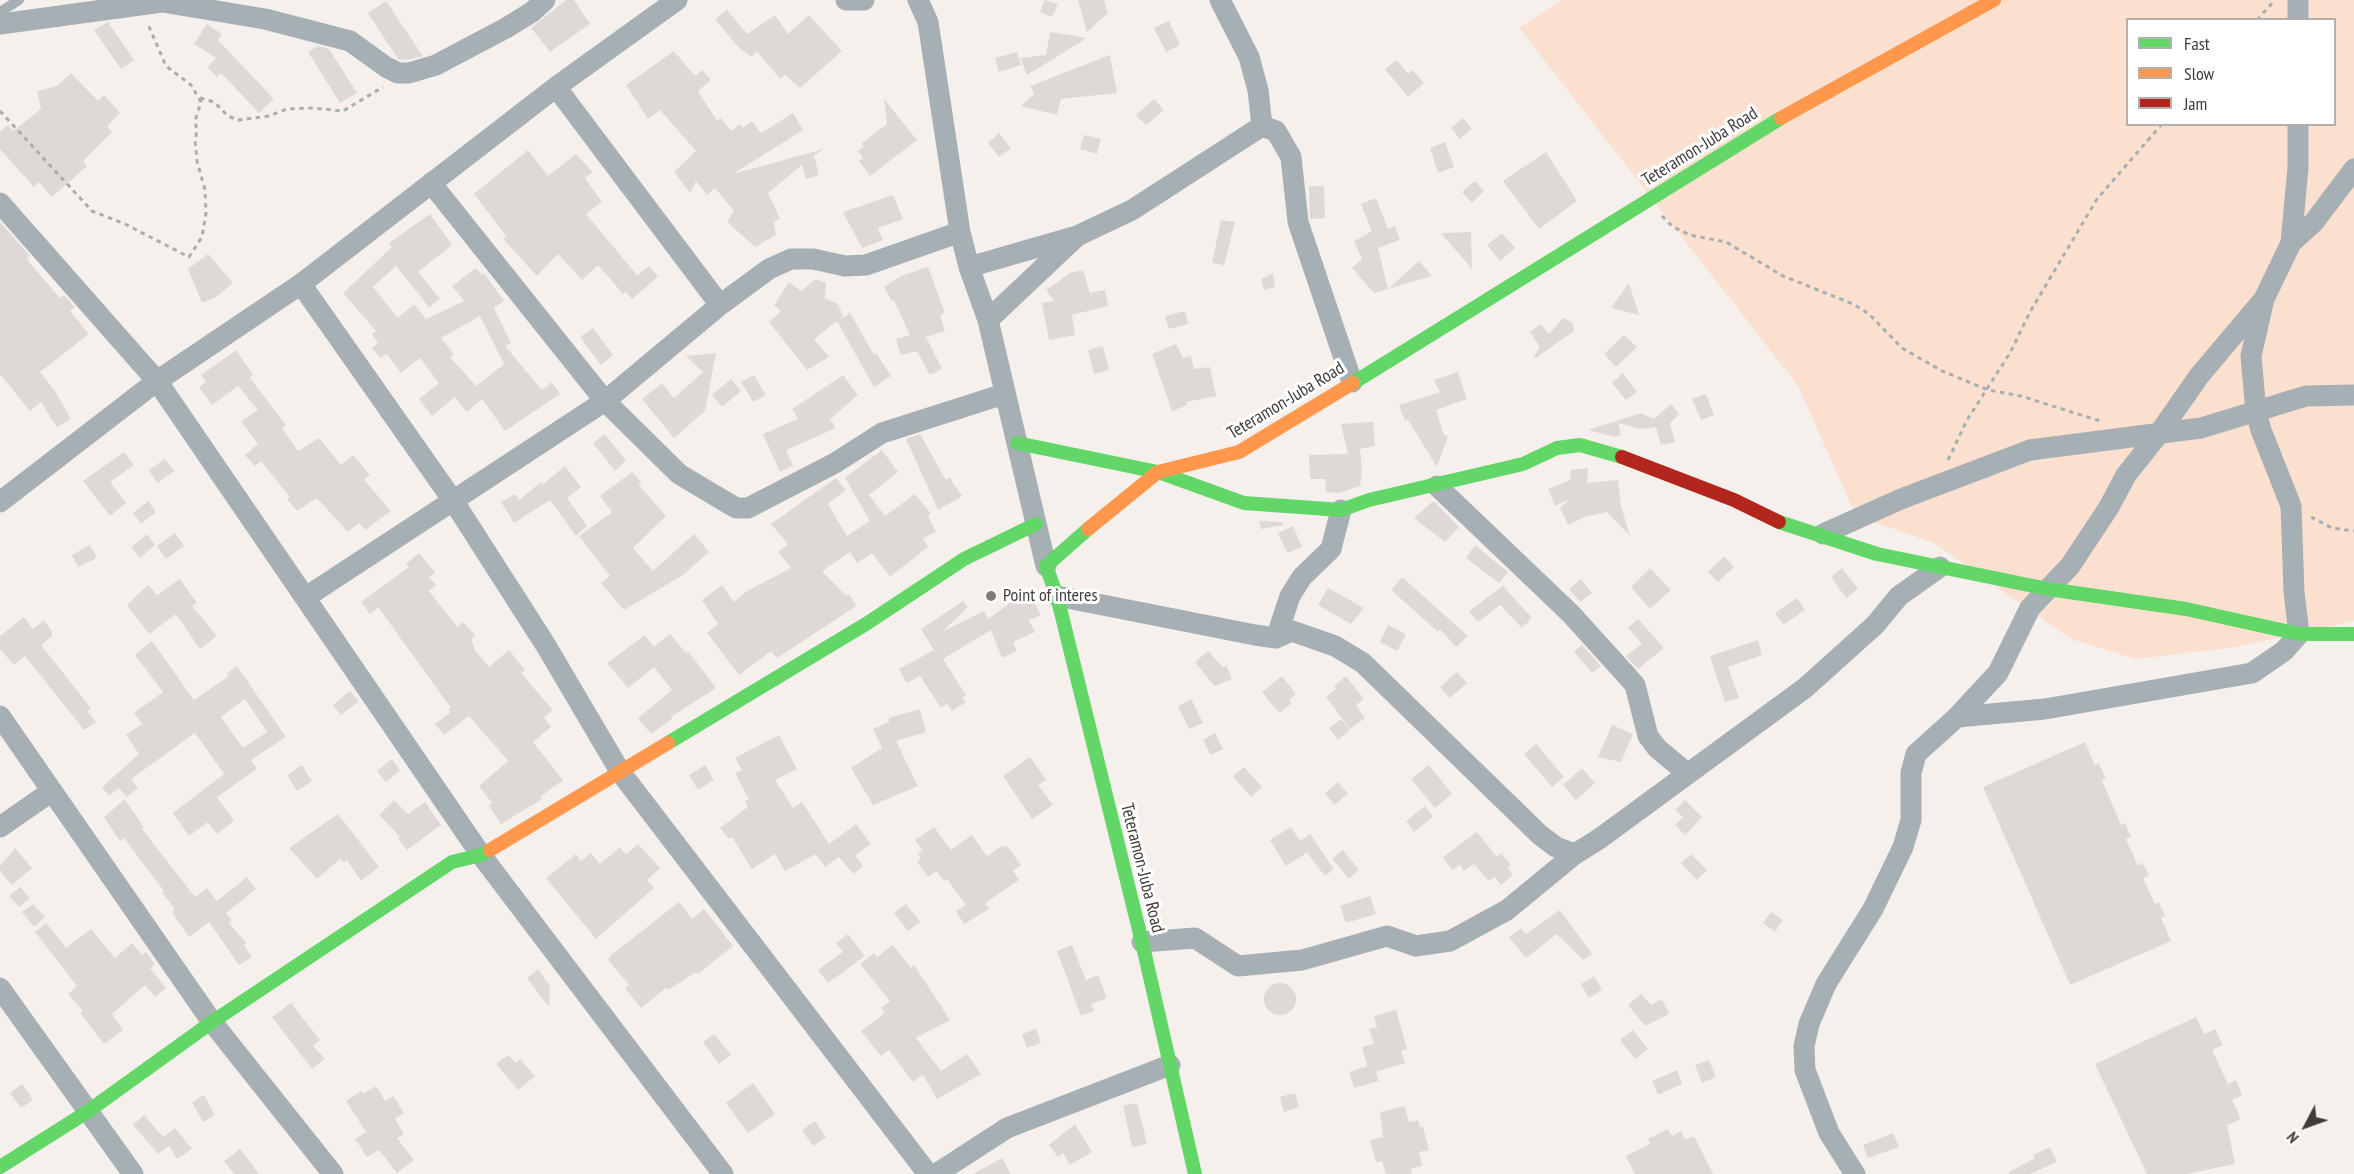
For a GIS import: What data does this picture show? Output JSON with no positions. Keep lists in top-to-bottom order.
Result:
{
  "streets": {
    "street": ["Teteramon-Juba Road"]
  },
  "places": ["Point of interes"],
  "legend": ["Fast", "Slow", "Jam"],
  "north": "bottom left"
}
